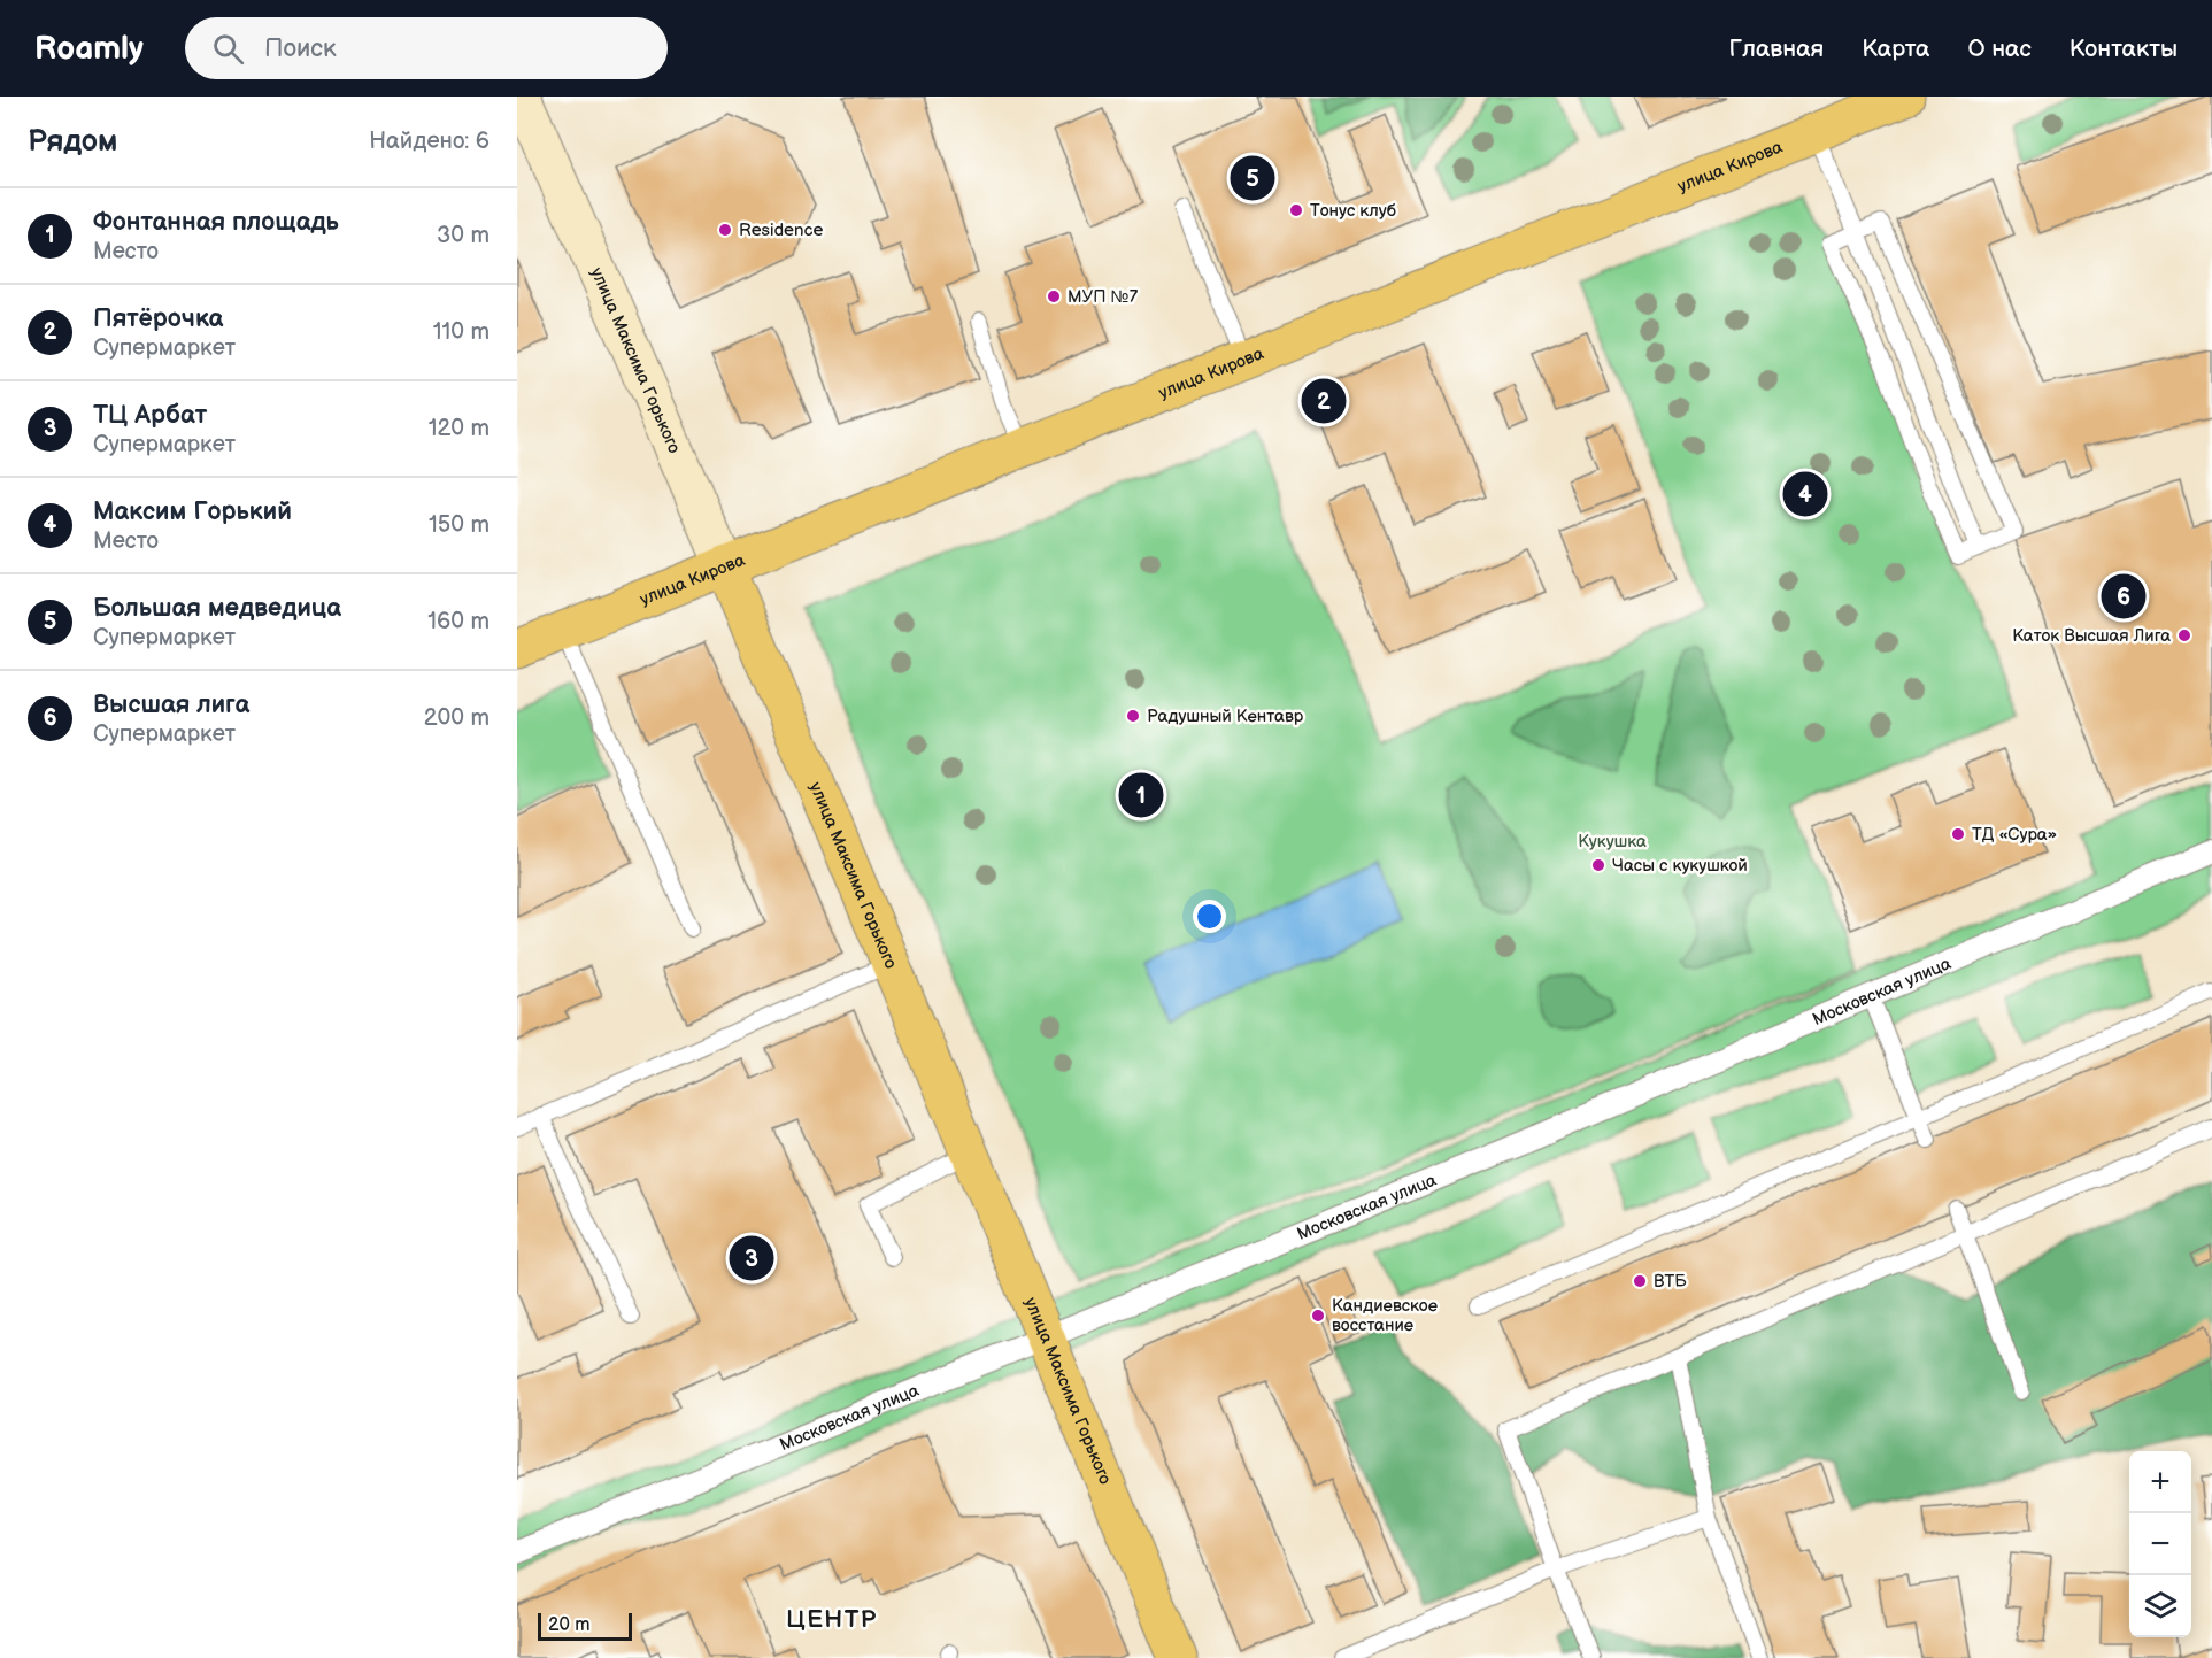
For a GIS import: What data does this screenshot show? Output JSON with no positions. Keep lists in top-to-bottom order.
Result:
{
  "streets": {
    "main road": ["улица Кирова", "улица Максима Горького"],
    "street": ["Московская улица"]
  },
  "crossings": [
    ["улица Кирова", "улица Максима Горького"],
    ["улица Максима Горького", "Московская улица"]
  ],
  "districts": ["ЦЕНТР"],
  "parks": ["Кукушка"],
  "places": [
    "Тонус клуб",
    "Residence",
    "МУП №7",
    "Каток Высшая Лига",
    "Радушный Кентавр",
    "ТД «Сура»",
    "Часы с кукушкой",
    "ВТБ",
    "Кандиевское восстание"
  ],
  "scale_bar": "20 m",
  "page": {
    "header": "Roamly",
    "search": "Поиск",
    "nav": [
      "Главная",
      "Карта",
      "О нас",
      "Контакты"
    ],
    "heading": ["Рядом", "Найдено: 6"],
    "pins": [
      "5",
      "2",
      "4",
      "6",
      "1",
      "3"
    ],
    "list": [
      {
        "mark": "1",
        "name": "Фонтанная площадь",
        "note": "Место",
        "value": "30 m"
      },
      {
        "mark": "2",
        "name": "Пятёрочка",
        "note": "Супермаркет",
        "value": "110 m"
      },
      {
        "mark": "3",
        "name": "ТЦ Арбат",
        "note": "Супермаркет",
        "value": "120 m"
      },
      {
        "mark": "4",
        "name": "Максим Горький",
        "note": "Место",
        "value": "150 m"
      },
      {
        "mark": "5",
        "name": "Большая медведица",
        "note": "Супермаркет",
        "value": "160 m"
      },
      {
        "mark": "6",
        "name": "Высшая лига",
        "note": "Супермаркет",
        "value": "200 m"
      }
    ],
    "map_buttons": ["+", "−"],
    "scale": "20 m"
  }
}
